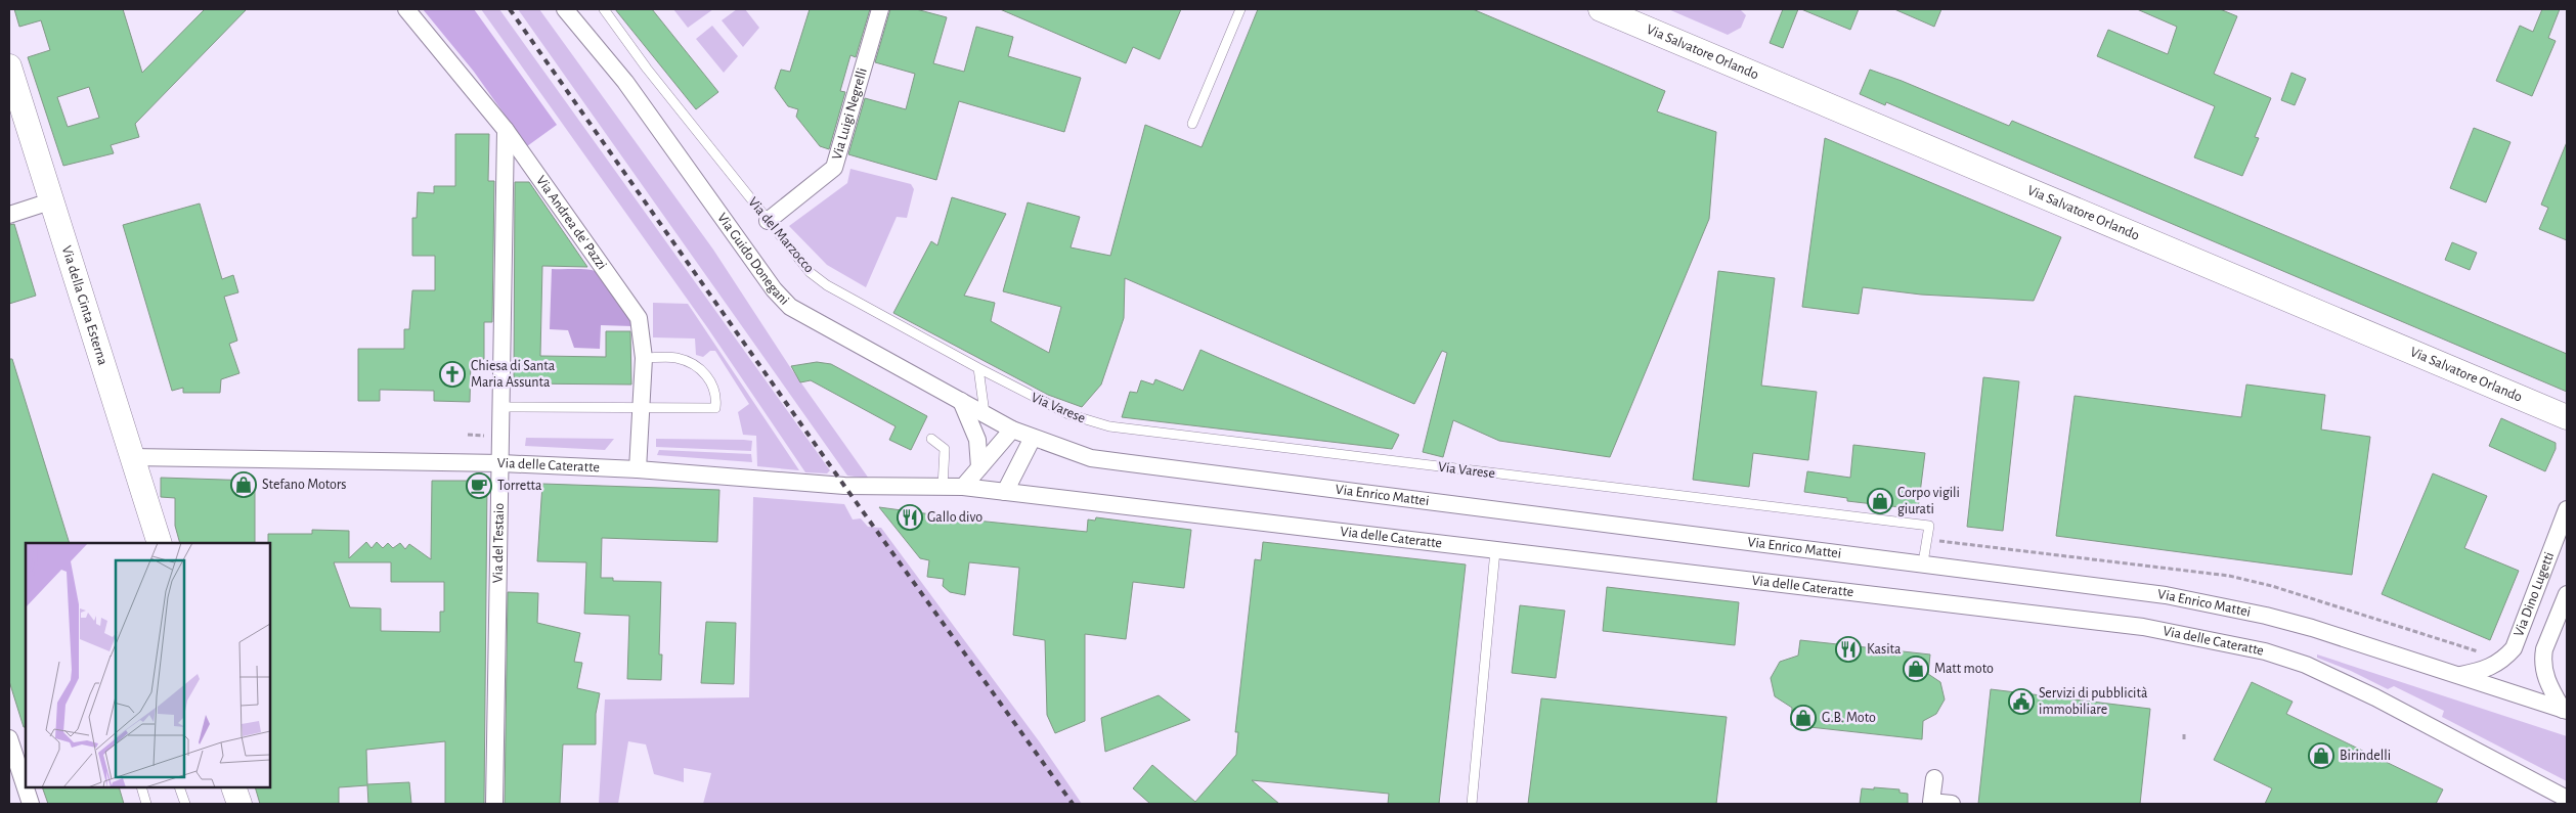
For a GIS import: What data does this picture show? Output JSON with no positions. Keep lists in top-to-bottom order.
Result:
{
  "streets": {
    "main road": ["Via Salvatore Orlando", "Via della Cinta Esterna"],
    "street": [
      "Via Luigi Negrelli",
      "Via Andrea de' Pazzi",
      "Via Guido Donegani",
      "Via delle Cateratte",
      "Via Enrico Mattei",
      "Via del Testaio",
      "Via Dino Lugetti"
    ],
    "lane": ["Via del Marzocco", "Via Varese"]
  },
  "crossings": [
    ["Via Luigi Negrelli", "Via del Marzocco"],
    ["Via Andrea de' Pazzi", "Via delle Cateratte"],
    ["Via Andrea de' Pazzi", "Via del Testaio"],
    ["Via del Marzocco", "Via Varese"],
    ["Via Guido Donegani", "Via Enrico Mattei"],
    ["Via della Cinta Esterna", "Via delle Cateratte"],
    ["Via Varese", "Via Enrico Mattei"],
    ["Via delle Cateratte", "Via del Testaio"],
    ["Via Enrico Mattei", "Via Dino Lugetti"]
  ],
  "places": {
    "church": ["Chiesa di Santa Maria Assunta"],
    "shop": [
      "Stefano Motors",
      "Corpo vigili giurati",
      "Matt moto",
      "G.B. Moto",
      "Birindelli"
    ],
    "cafe": ["Torretta"],
    "restaurant": ["Gallo divo", "Kasita"],
    "public building": ["Servizi di pubblicità immobiliare"]
  }
}
